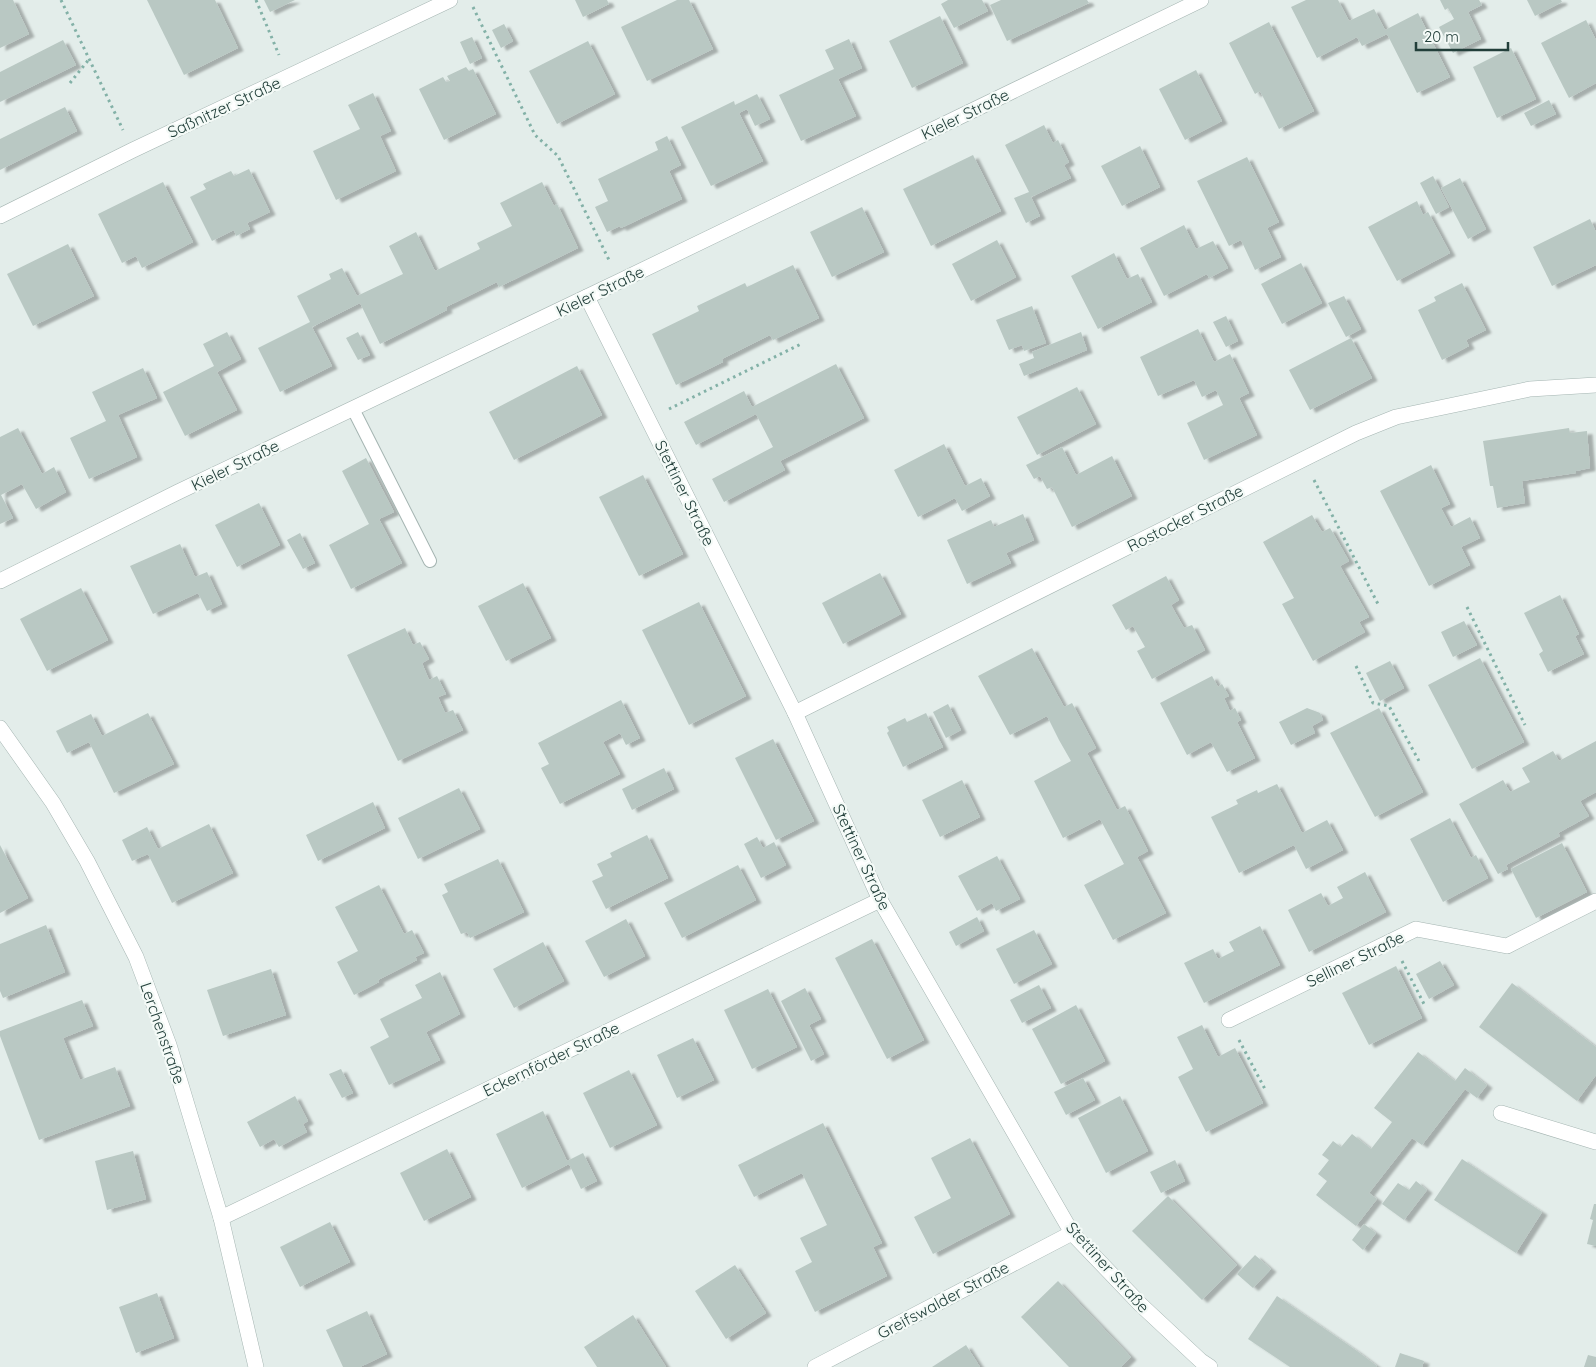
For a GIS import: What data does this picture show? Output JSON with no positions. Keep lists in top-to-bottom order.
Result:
{
  "streets": {
    "street": [
      "Saßnitzer Straße",
      "Kieler Straße",
      "Stettiner Straße",
      "Rostocker Straße",
      "Selliner Straße",
      "Lerchenstraße",
      "Eckernförder Straße",
      "Greifswalder Straße"
    ]
  },
  "crossings": [
    ["Kieler Straße", "Stettiner Straße"],
    ["Stettiner Straße", "Rostocker Straße"],
    ["Stettiner Straße", "Eckernförder Straße"],
    ["Stettiner Straße", "Greifswalder Straße"],
    ["Lerchenstraße", "Eckernförder Straße"]
  ],
  "scale_bar": "20 m"
}
